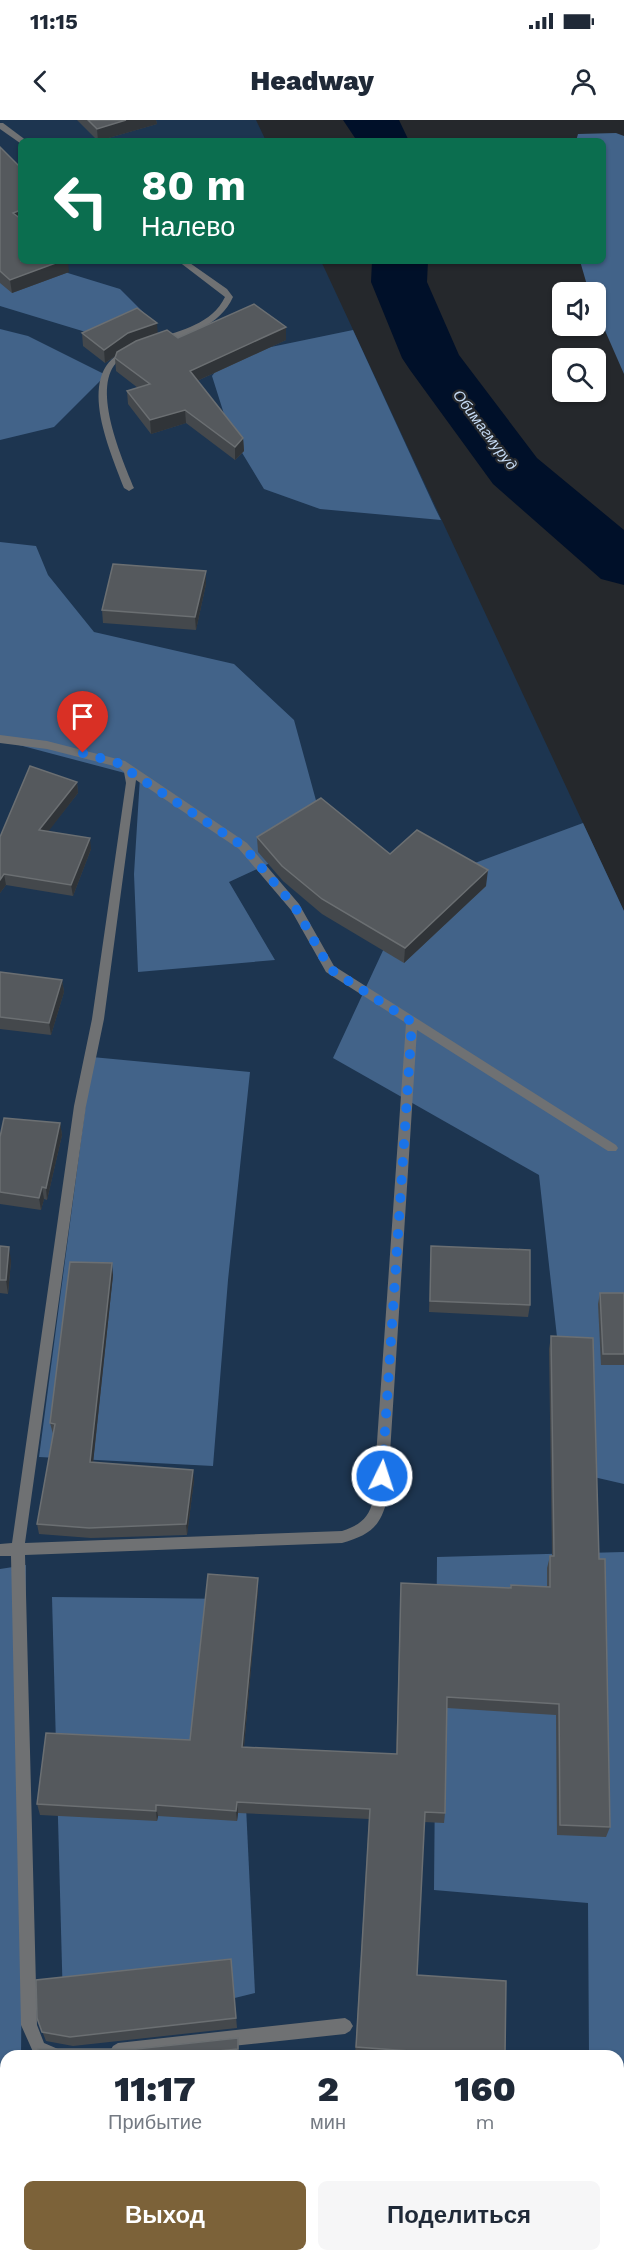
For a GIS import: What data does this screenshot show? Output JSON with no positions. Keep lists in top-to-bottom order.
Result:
{
  "water": ["Обимагмуруд"],
  "page": {
    "status": "11:15",
    "header": "Headway",
    "turn": ["80 m", "Налево"],
    "eta": [
      "11:17",
      "Прибытие",
      "2",
      "мин",
      "160",
      "m"
    ],
    "buttons": ["Выход", "Поделиться"]
  }
}
